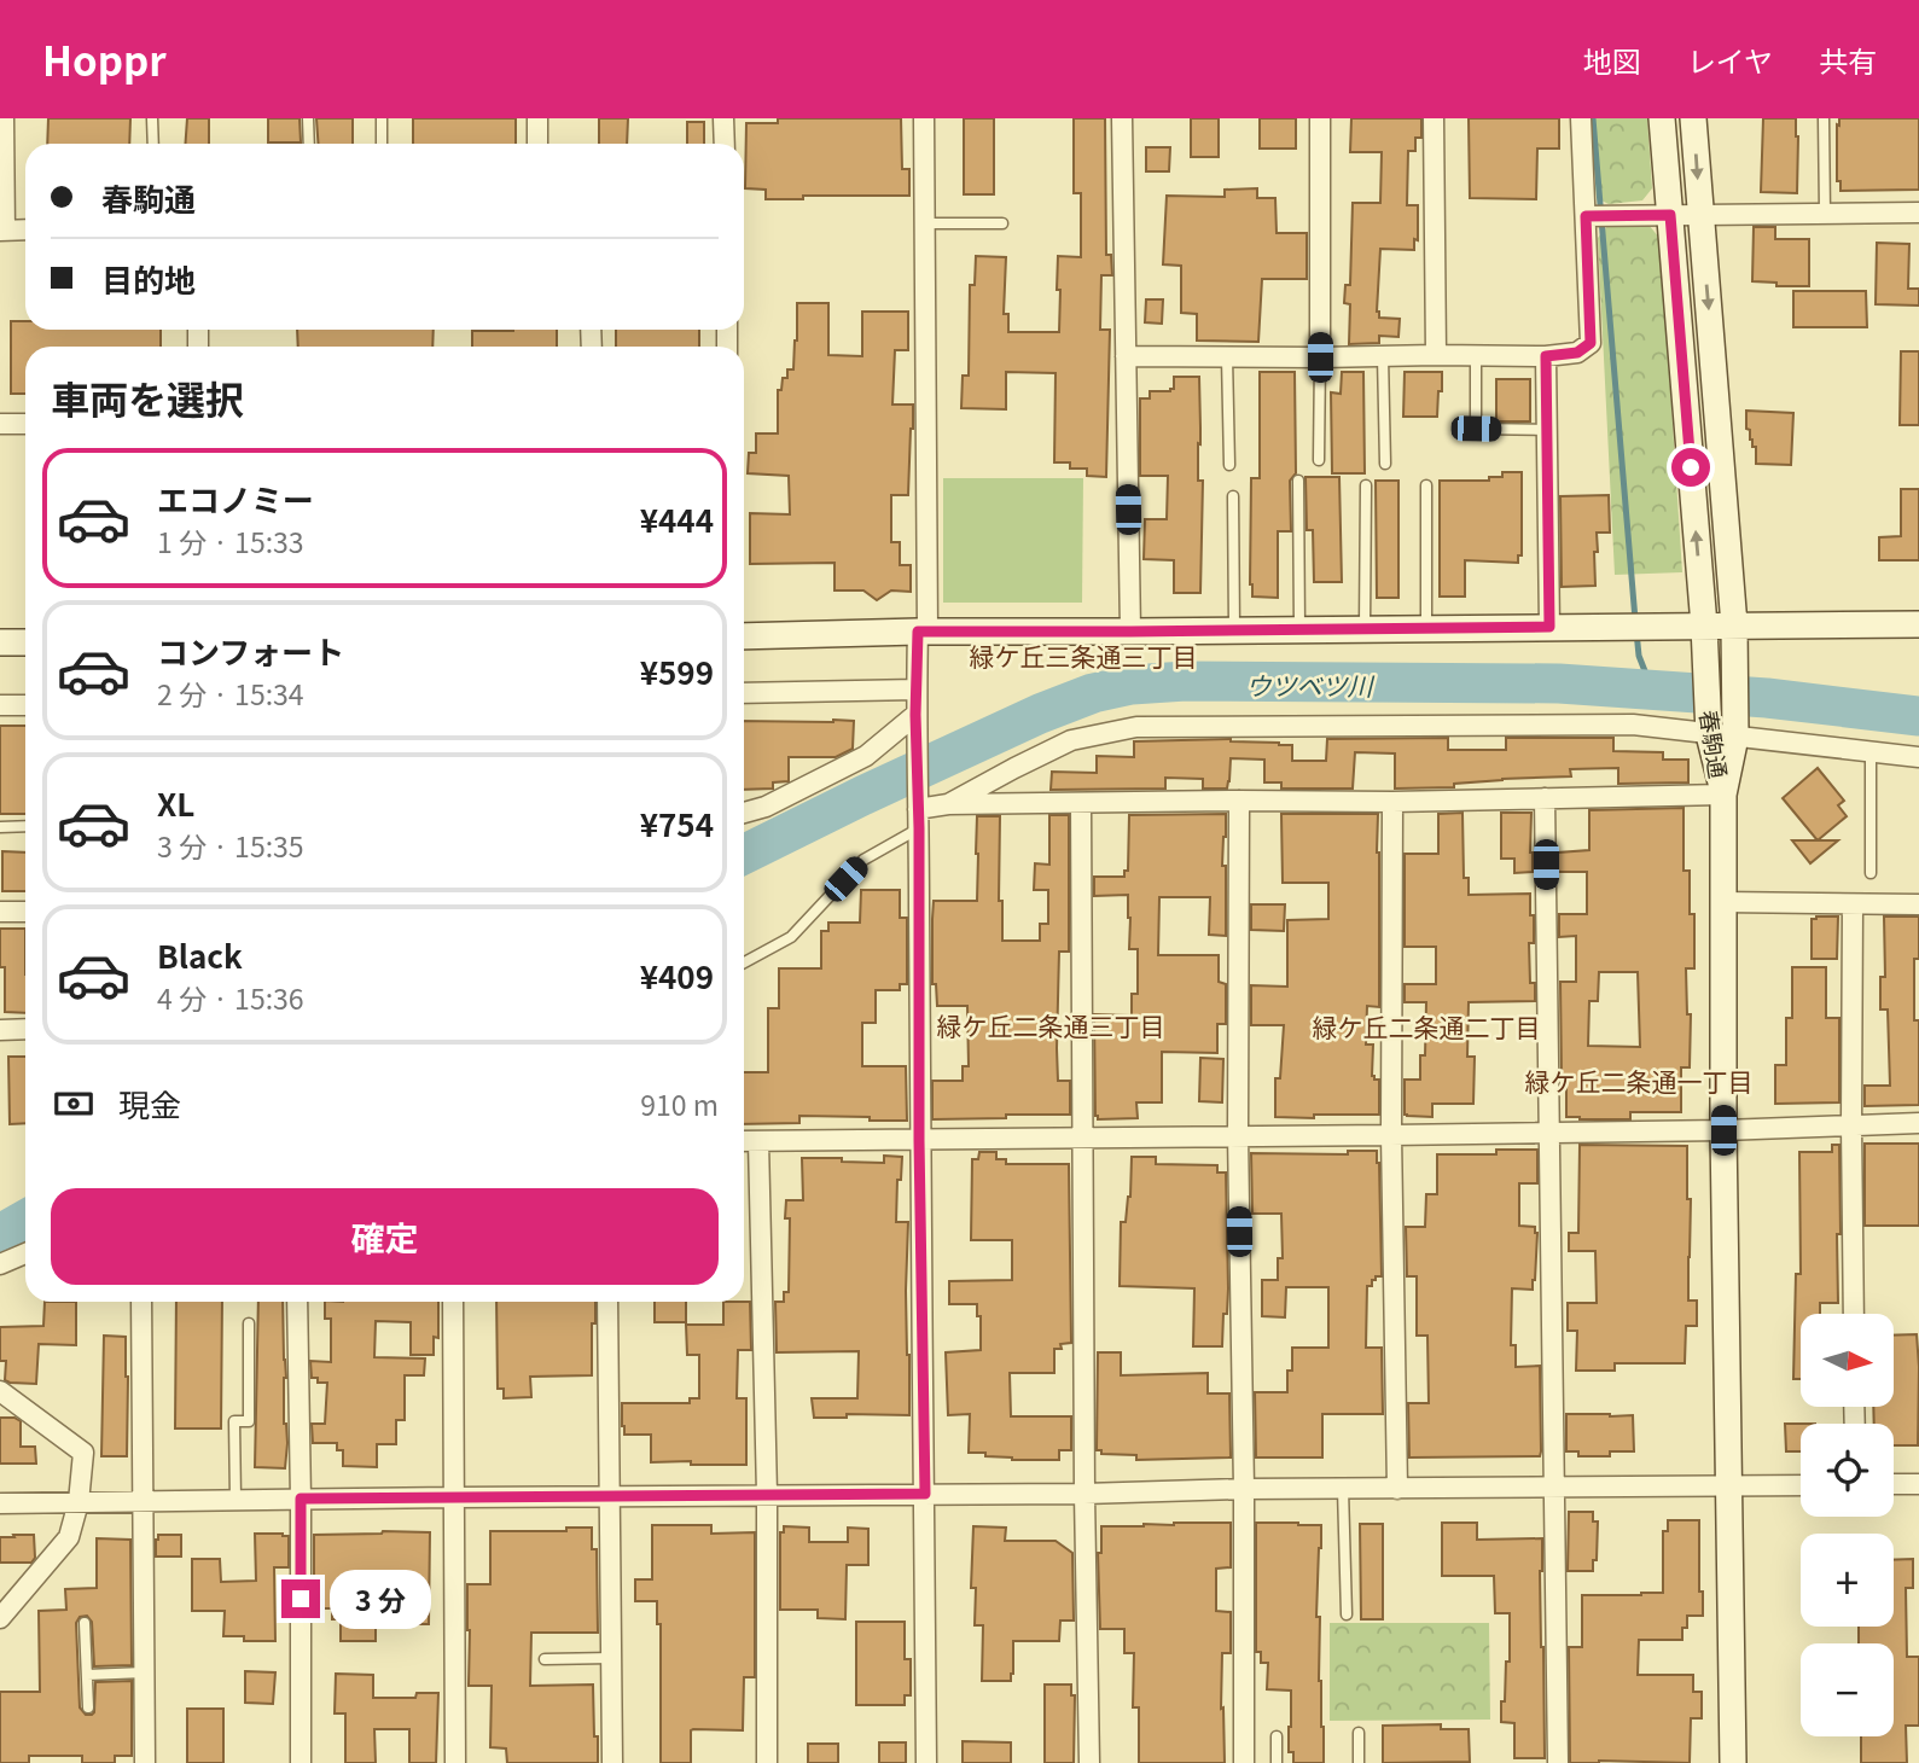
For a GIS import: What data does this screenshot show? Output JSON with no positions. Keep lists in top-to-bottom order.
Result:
{
  "streets": {
    "street": ["春駒通"]
  },
  "districts": [
    "緑ケ丘三条通三丁目",
    "緑ケ丘二条通三丁目",
    "緑ケ丘二条通二丁目",
    "緑ケ丘二条通一丁目"
  ],
  "water": ["ウツベツ川"],
  "north": "right",
  "page": {
    "header": "Hoppr",
    "nav": ["地図", "レイヤ", "共有"],
    "banner": ["春駒通", "目的地"],
    "heading": "車両を選択",
    "list": [
      {
        "name": "エコノミー",
        "note": "1 分 · 15:33",
        "value": "¥444"
      },
      {
        "name": "コンフォート",
        "note": "2 分 · 15:34",
        "value": "¥599"
      },
      {
        "name": "XL",
        "note": "3 分 · 15:35",
        "value": "¥754"
      },
      {
        "name": "Black",
        "note": "4 分 · 15:36",
        "value": "¥409"
      }
    ],
    "pay": ["現金", "910 m"],
    "buttons": "確定",
    "map_buttons": ["+", "−"],
    "bubble": "3 分"
  }
}
